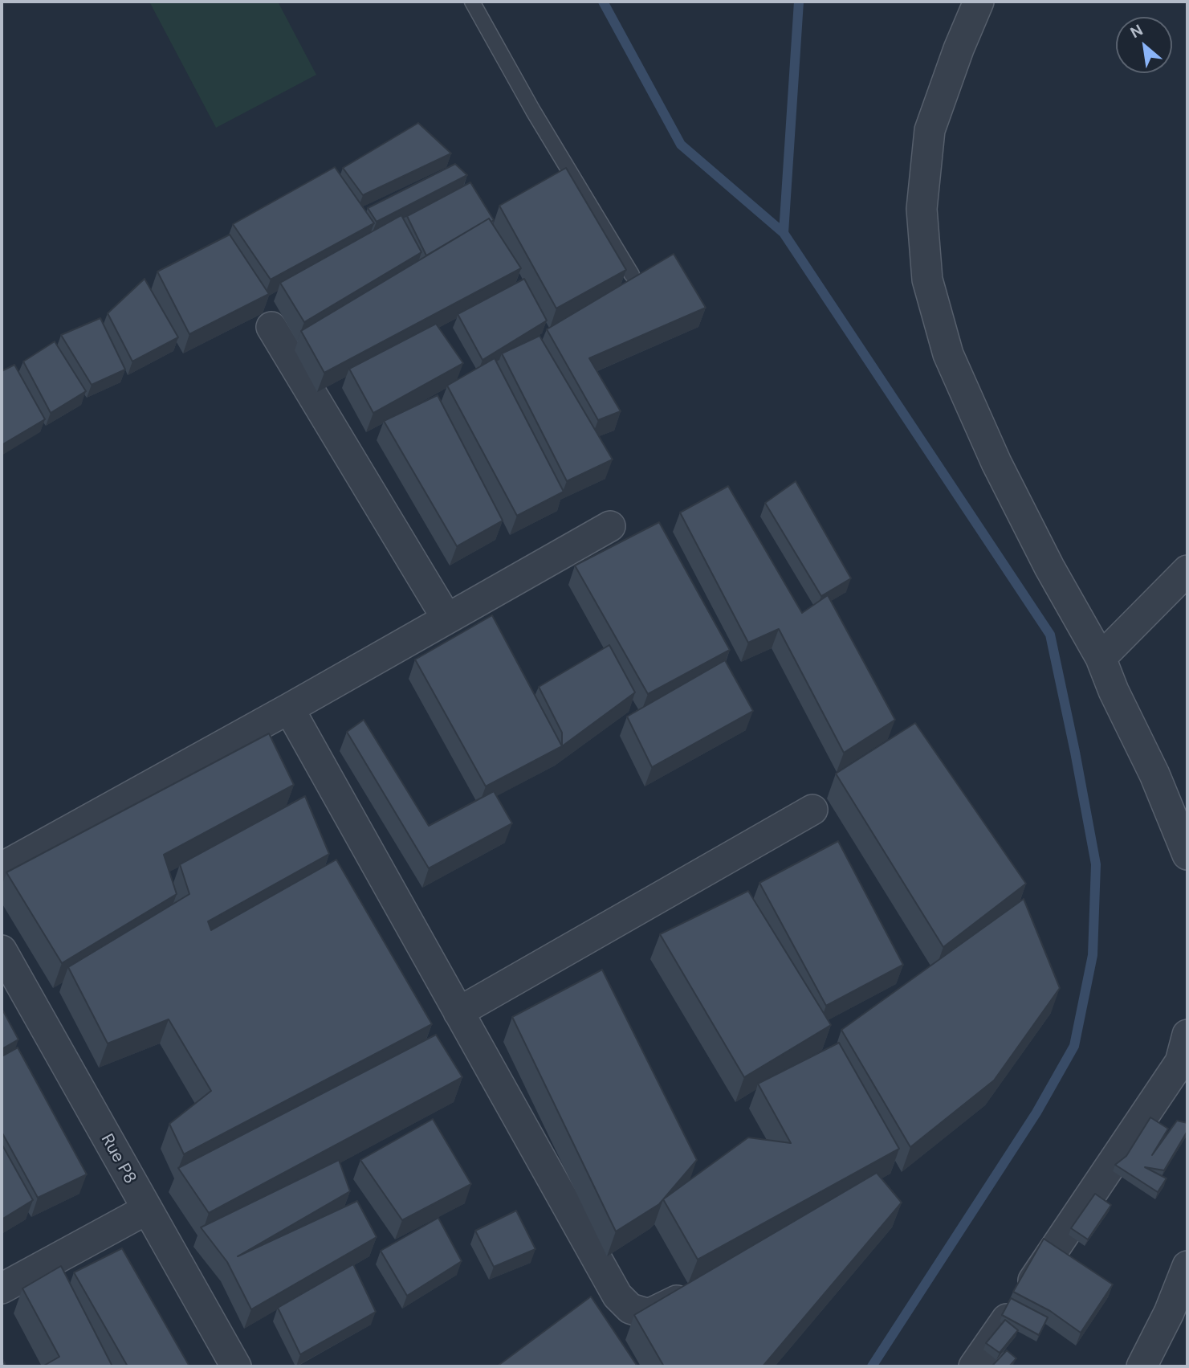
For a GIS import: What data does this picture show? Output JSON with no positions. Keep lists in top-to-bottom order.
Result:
{
  "streets": {
    "street": ["Rue P8"]
  },
  "north": "top left"
}
